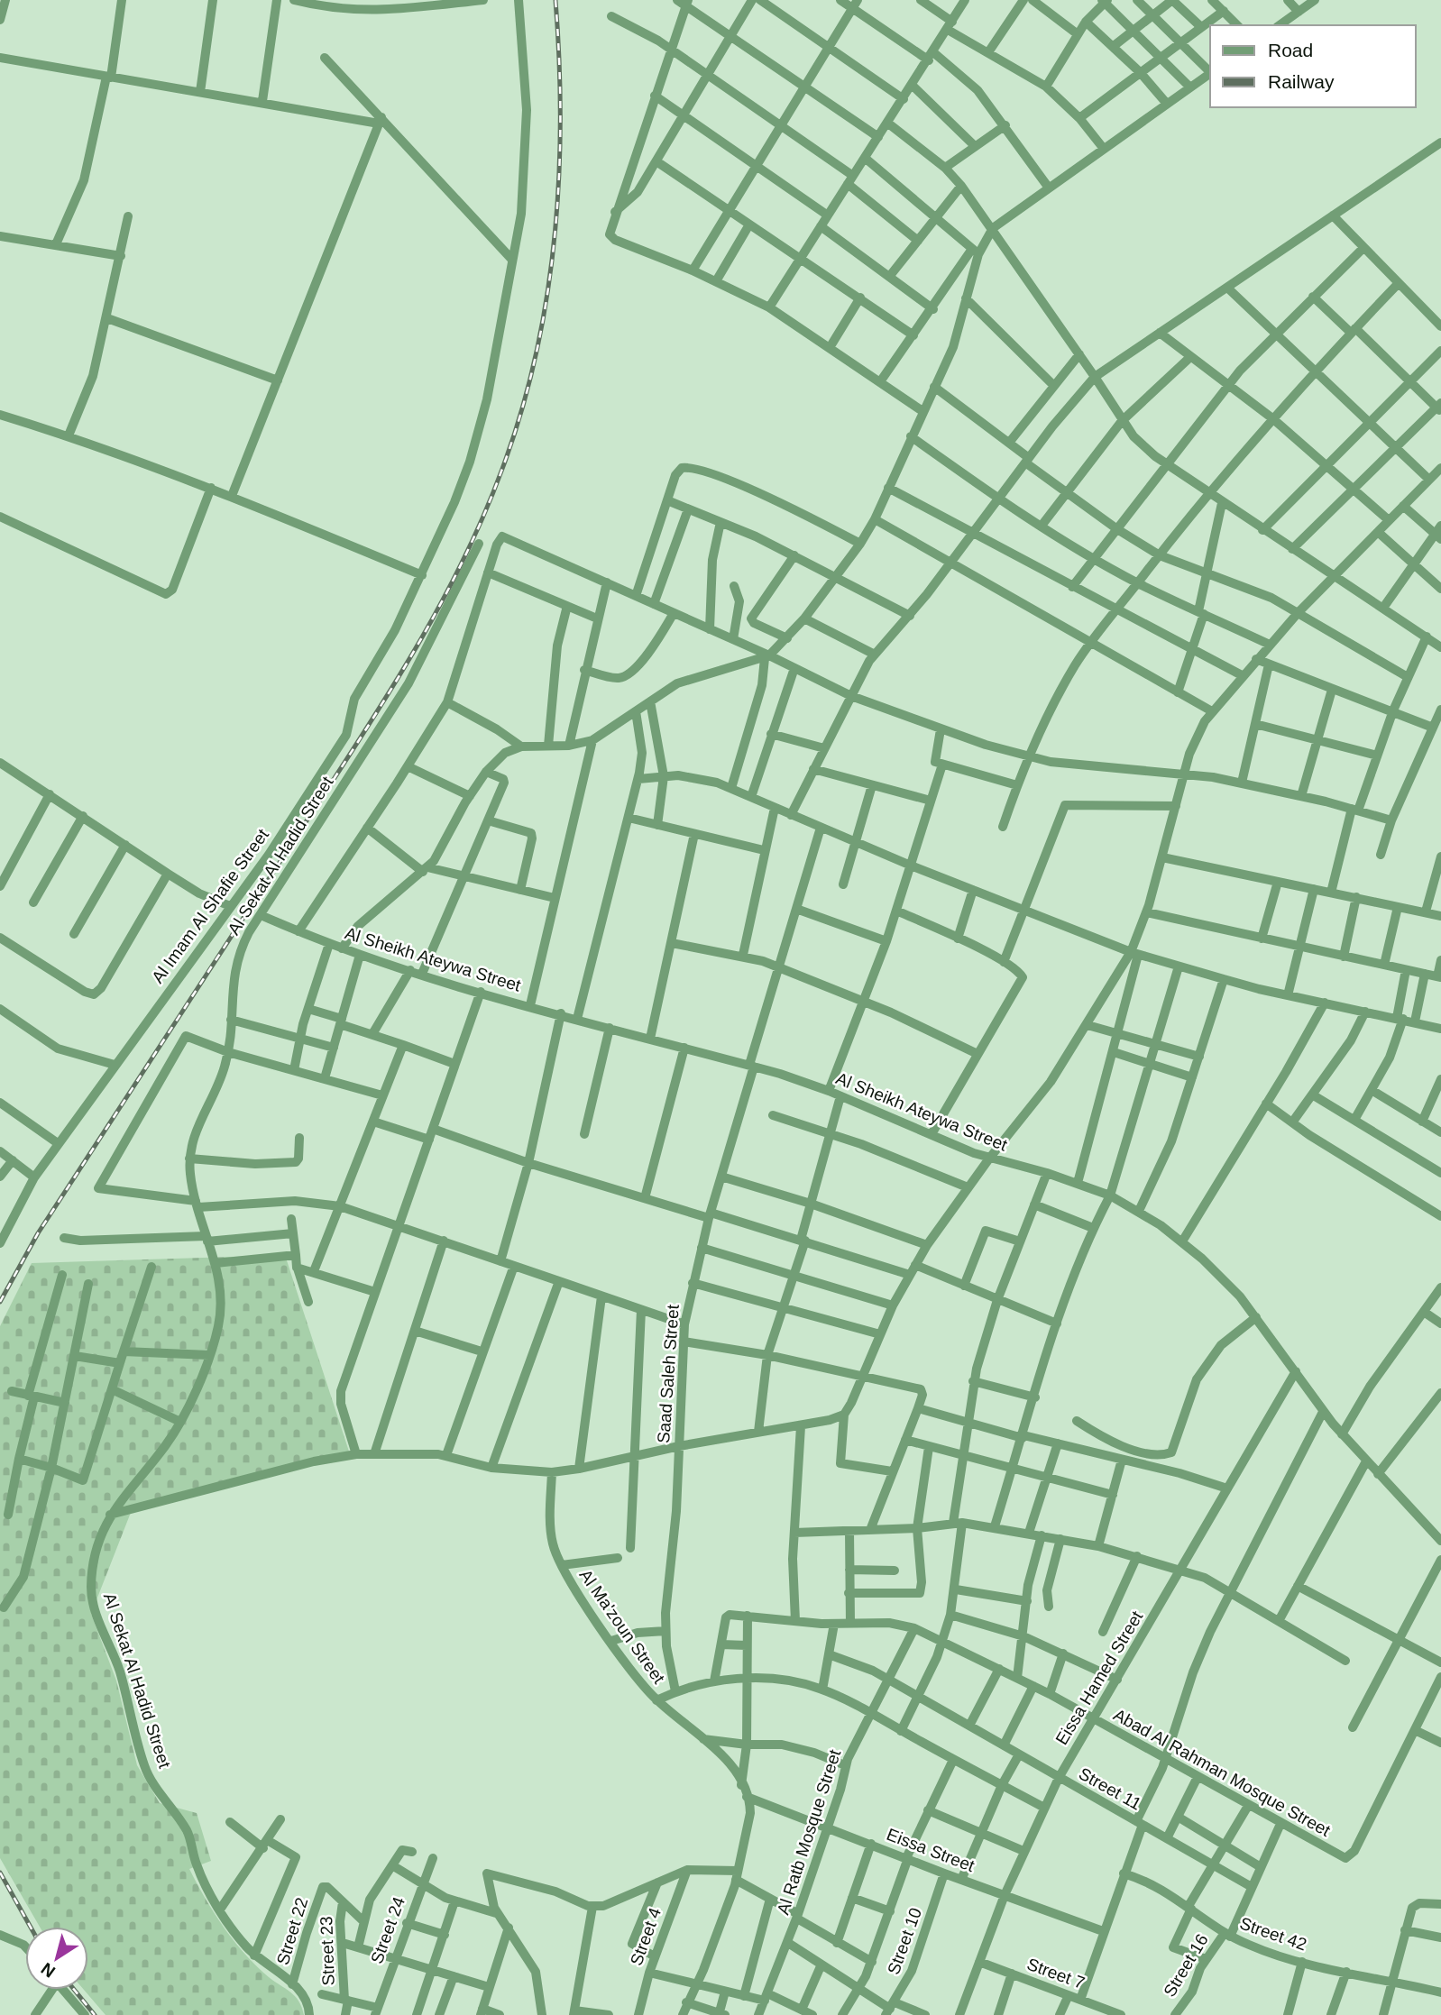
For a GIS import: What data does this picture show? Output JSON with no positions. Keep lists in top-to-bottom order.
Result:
{
  "streets": {
    "street": [
      "Al Sekat Al Hadid Street",
      "Al Imam Al Shafie Street",
      "Al Sheikh Ateywa Street",
      "Saad Saleh Street",
      "Al Ma'zoun Street",
      "Eissa Hamed Street",
      "Abad Al Rahman Mosque Street",
      "Street 11",
      "Al Ratb Mosque Street",
      "Eissa Street",
      "Street 24",
      "Street 22",
      "Street 42",
      "Street 4",
      "Street 10",
      "Street 23",
      "Street 16",
      "Street 7"
    ]
  },
  "crossings": [
    ["Al Sekat Al Hadid Street", "Al Sheikh Ateywa Street"],
    ["Al Sekat Al Hadid Street", "Street 22"],
    ["Al Sheikh Ateywa Street", "Saad Saleh Street"],
    ["Al Sheikh Ateywa Street", "Eissa Hamed Street"],
    ["Al Ma'zoun Street", "Eissa Street"],
    ["Eissa Hamed Street", "Abad Al Rahman Mosque Street"],
    ["Eissa Hamed Street", "Street 11"],
    ["Eissa Hamed Street", "Eissa Street"],
    ["Eissa Hamed Street", "Street 7"],
    ["Abad Al Rahman Mosque Street", "Al Ratb Mosque Street"],
    ["Abad Al Rahman Mosque Street", "Street 16"],
    ["Street 11", "Al Ratb Mosque Street"],
    ["Street 11", "Street 16"],
    ["Al Ratb Mosque Street", "Eissa Street"],
    ["Eissa Street", "Street 10"],
    ["Street 22", "Street 23"],
    ["Street 42", "Street 16"]
  ],
  "legend": ["Road", "Railway"],
  "north": "bottom left"
}
